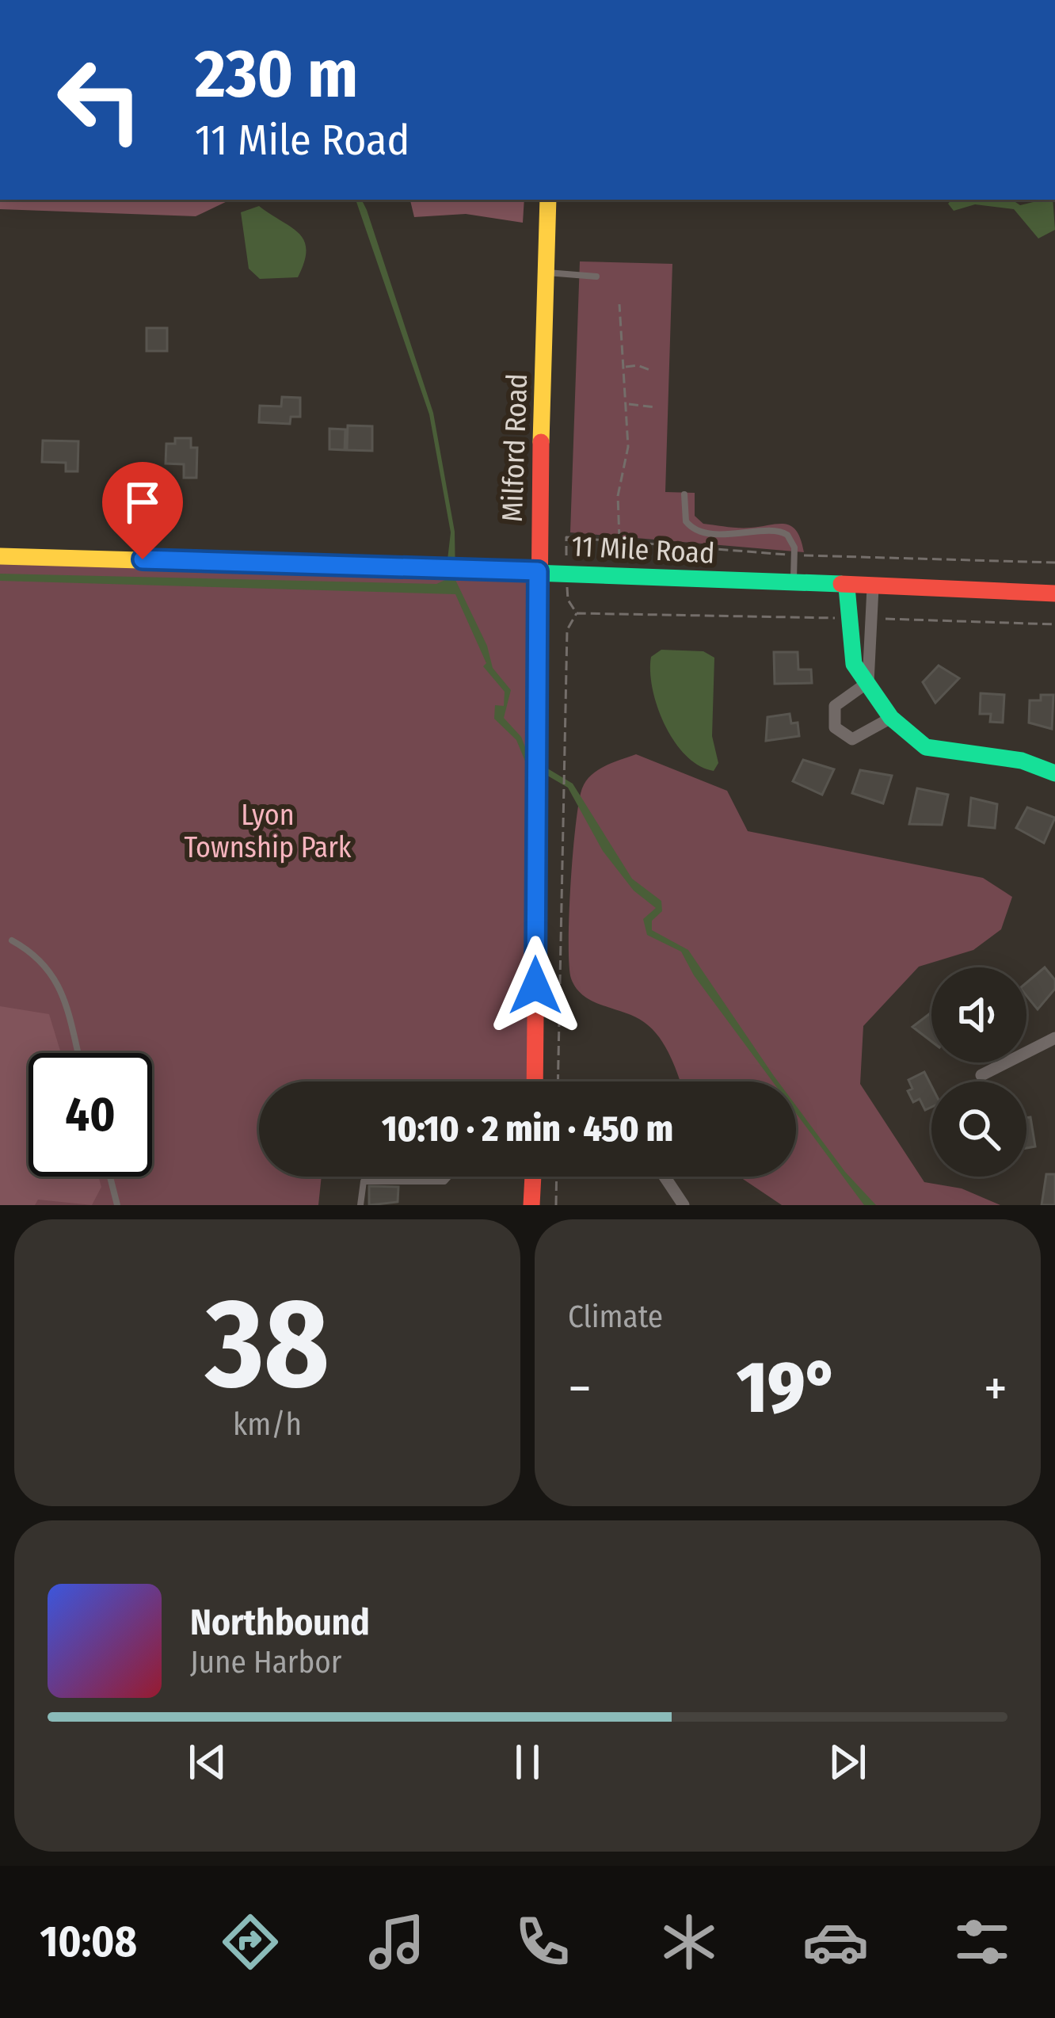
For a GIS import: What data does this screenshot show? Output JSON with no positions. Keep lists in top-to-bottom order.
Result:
{
  "streets": {
    "street": ["Milford Road", "11 Mile Road"]
  },
  "crossings": [
    ["Milford Road", "11 Mile Road"]
  ],
  "parks": ["Lyon Township Park"],
  "page": {
    "turn": ["230 m", "11 Mile Road"],
    "limit": "40",
    "trip": "10:10 · 2 min · 450 m",
    "tile": [
      ["38", "km/h"],
      "Climate"
    ],
    "heat": ["−", "19°", "+"],
    "song": ["Northbound", "June Harbor"],
    "tabs": "10:08"
  }
}
